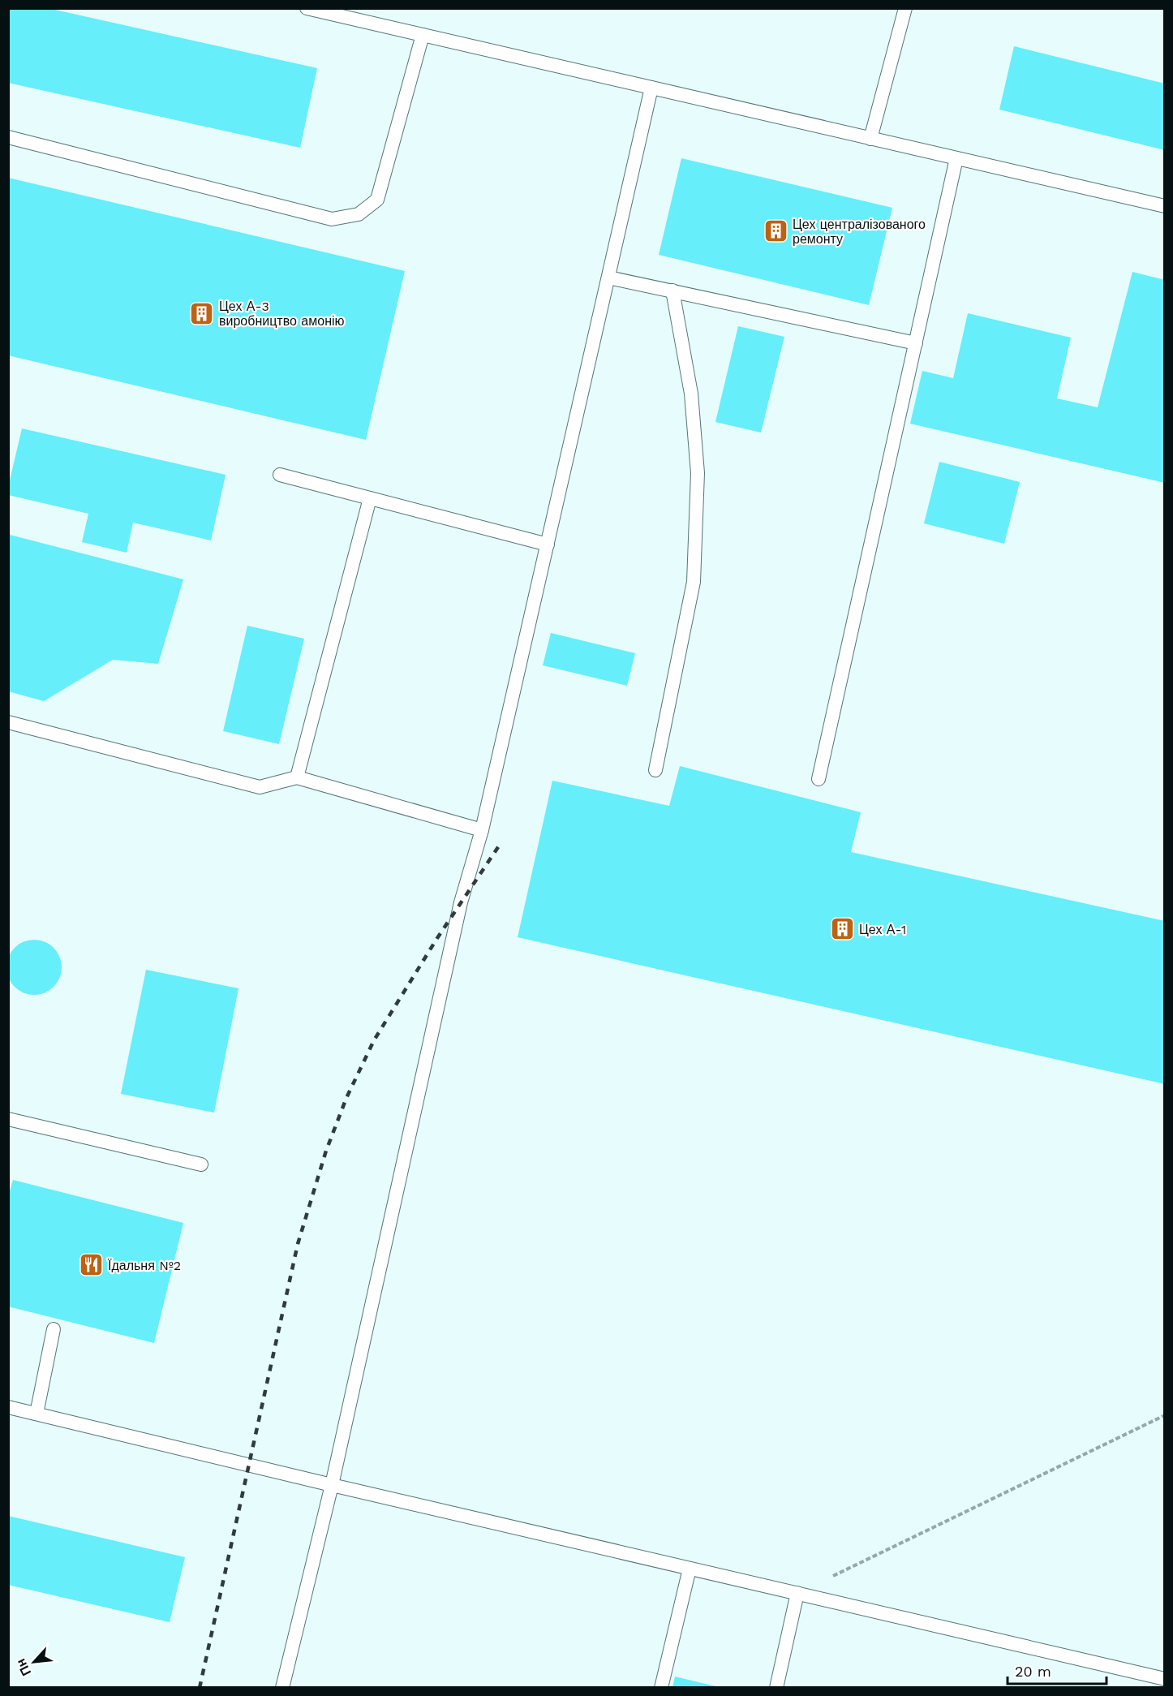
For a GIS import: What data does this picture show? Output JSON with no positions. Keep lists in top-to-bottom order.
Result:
{
  "places": {
    "building": ["Цех централізованого ремонту", "Цех А-3 виробництво амонію", "Цех А-1"],
    "restaurant": ["Їдальня №2"]
  },
  "scale_bar": "20 m",
  "north": "bottom left"
}
